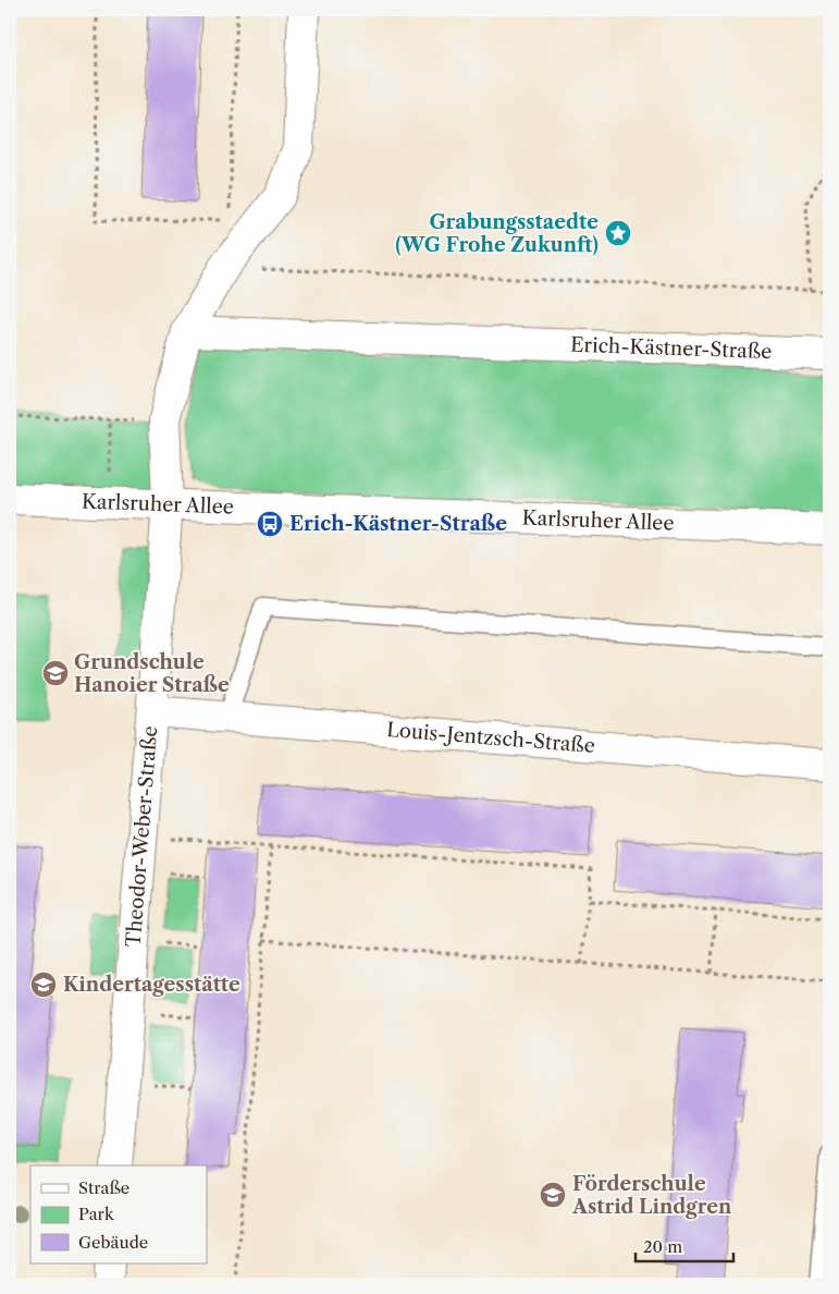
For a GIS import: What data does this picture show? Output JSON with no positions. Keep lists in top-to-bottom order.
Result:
{
  "streets": {
    "street": [
      "Erich-Kästner-Straße",
      "Karlsruher Allee",
      "Louis-Jentzsch-Straße",
      "Theodor-Weber-Straße"
    ]
  },
  "crossings": [
    ["Karlsruher Allee", "Theodor-Weber-Straße"],
    ["Louis-Jentzsch-Straße", "Theodor-Weber-Straße"]
  ],
  "places": {
    "place": ["Grabungsstaedte (WG Frohe Zukunft)"],
    "bus stop": ["Erich-Kästner-Straße"],
    "school or university": ["Grundschule Hanoier Straße", "Kindertagesstätte", "Förderschule Astrid Lindgren"]
  },
  "legend": ["Straße", "Park", "Gebäude"],
  "scale_bar": "20 m"
}
